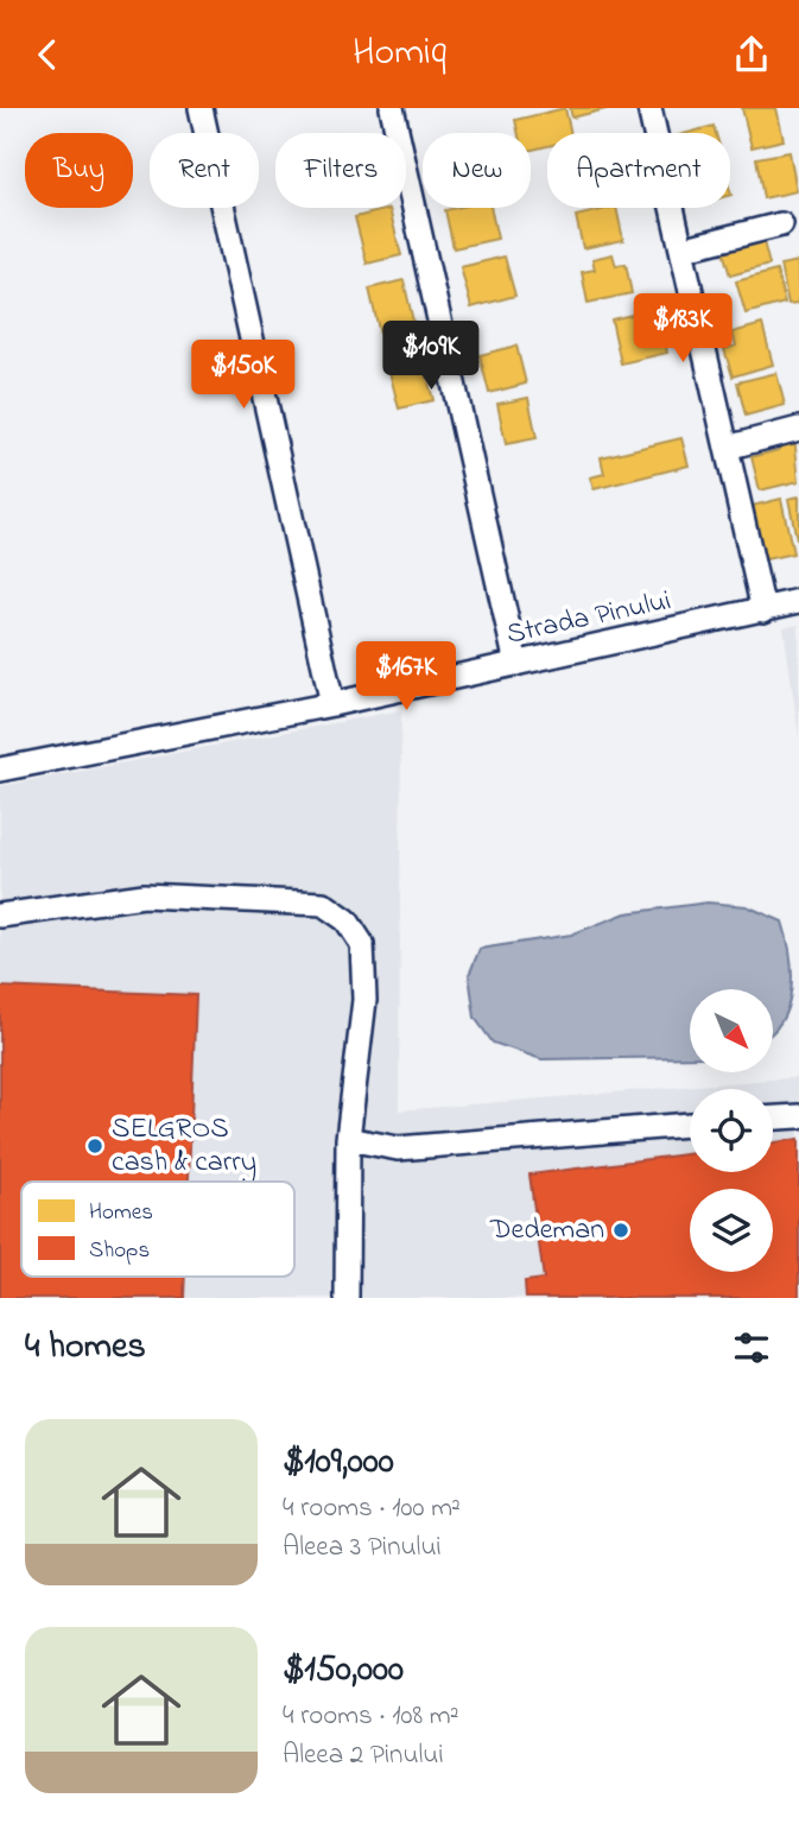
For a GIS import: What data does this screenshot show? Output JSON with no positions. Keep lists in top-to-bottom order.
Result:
{
  "streets": {
    "street": ["Strada Pinului"]
  },
  "places": ["SELGROS cash & carry", "Dedeman"],
  "legend": ["Homes", "Shops"],
  "north": "bottom right",
  "page": {
    "header": "Homiq",
    "chip": [
      "Buy",
      "Rent",
      "Filters",
      "New",
      "Apartment"
    ],
    "price": [
      "$183K",
      "$109K",
      "$150K",
      "$167K"
    ],
    "heading": "4 homes",
    "list": [
      {
        "name": "$109,000",
        "note": "4 rooms · 100 m² · Aleea 3 Pinului"
      },
      {
        "name": "$150,000",
        "note": "4 rooms · 108 m² · Aleea 2 Pinului"
      }
    ]
  }
}
